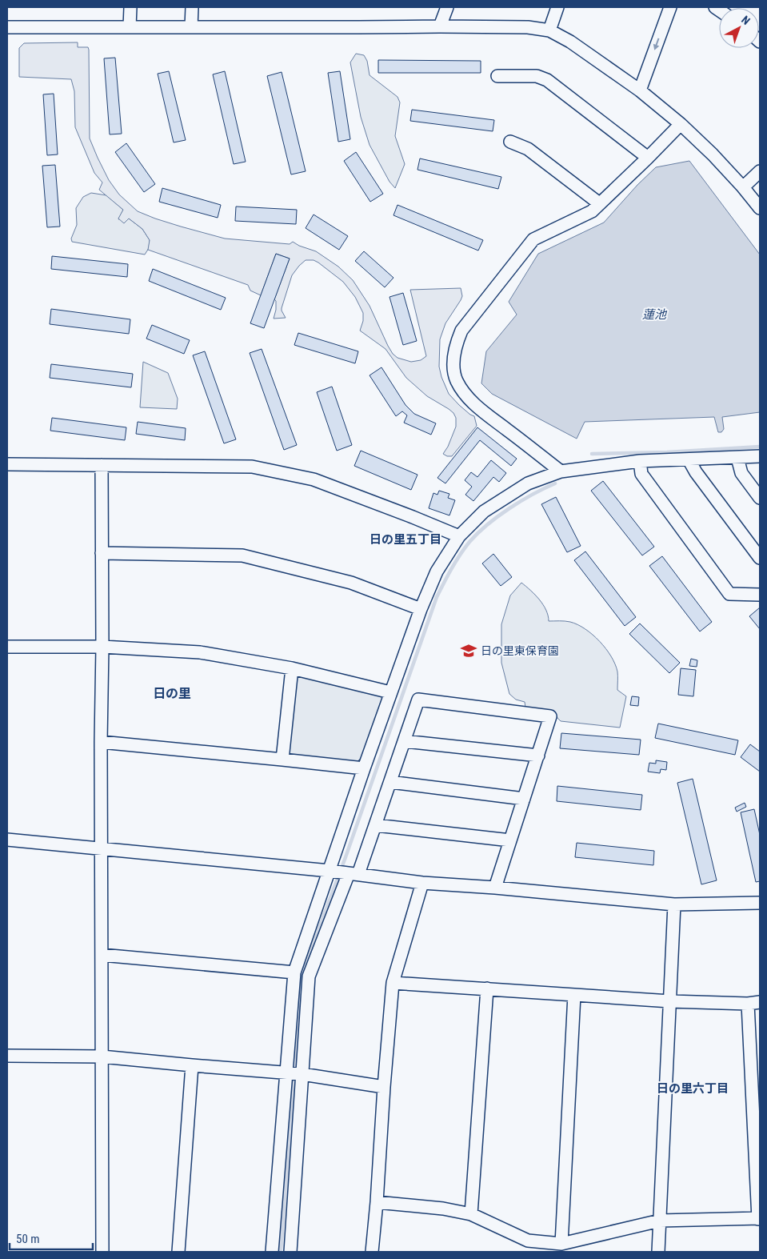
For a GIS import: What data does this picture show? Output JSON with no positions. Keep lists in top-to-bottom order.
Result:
{
  "districts": ["日の里五丁目", "日の里", "日の里六丁目"],
  "water": ["蓮池"],
  "places": {
    "school or university": ["日の里東保育園"]
  },
  "scale_bar": "50 m",
  "north": "top right"
}
